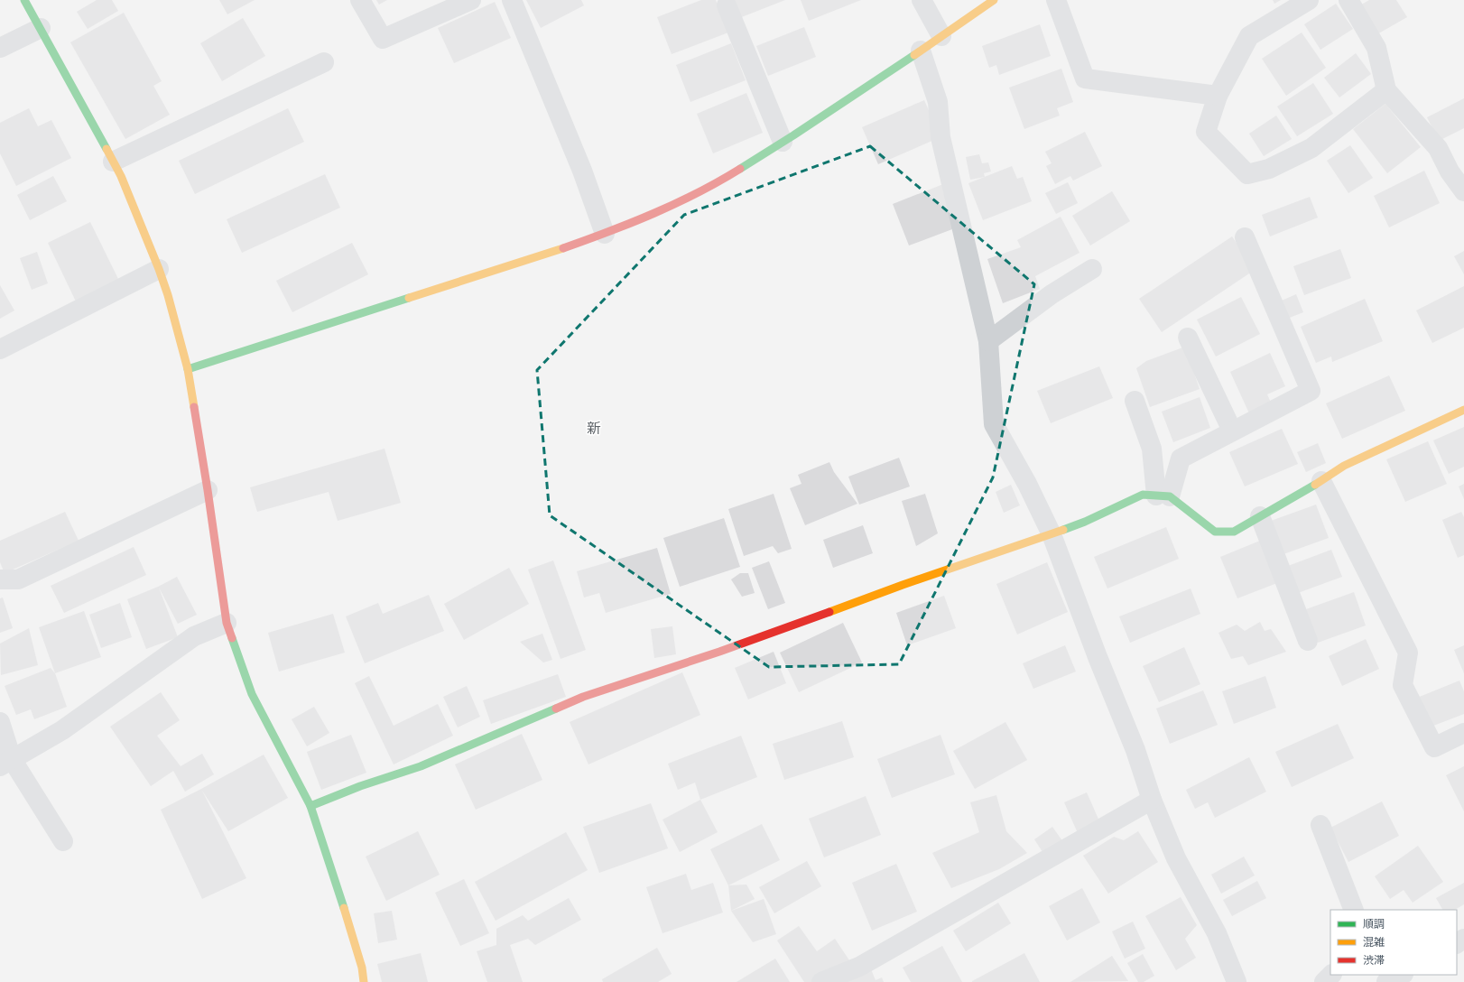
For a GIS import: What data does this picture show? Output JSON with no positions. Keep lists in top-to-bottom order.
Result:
{
  "districts": ["新"],
  "legend": ["順調", "混雑", "渋滞"]
}
